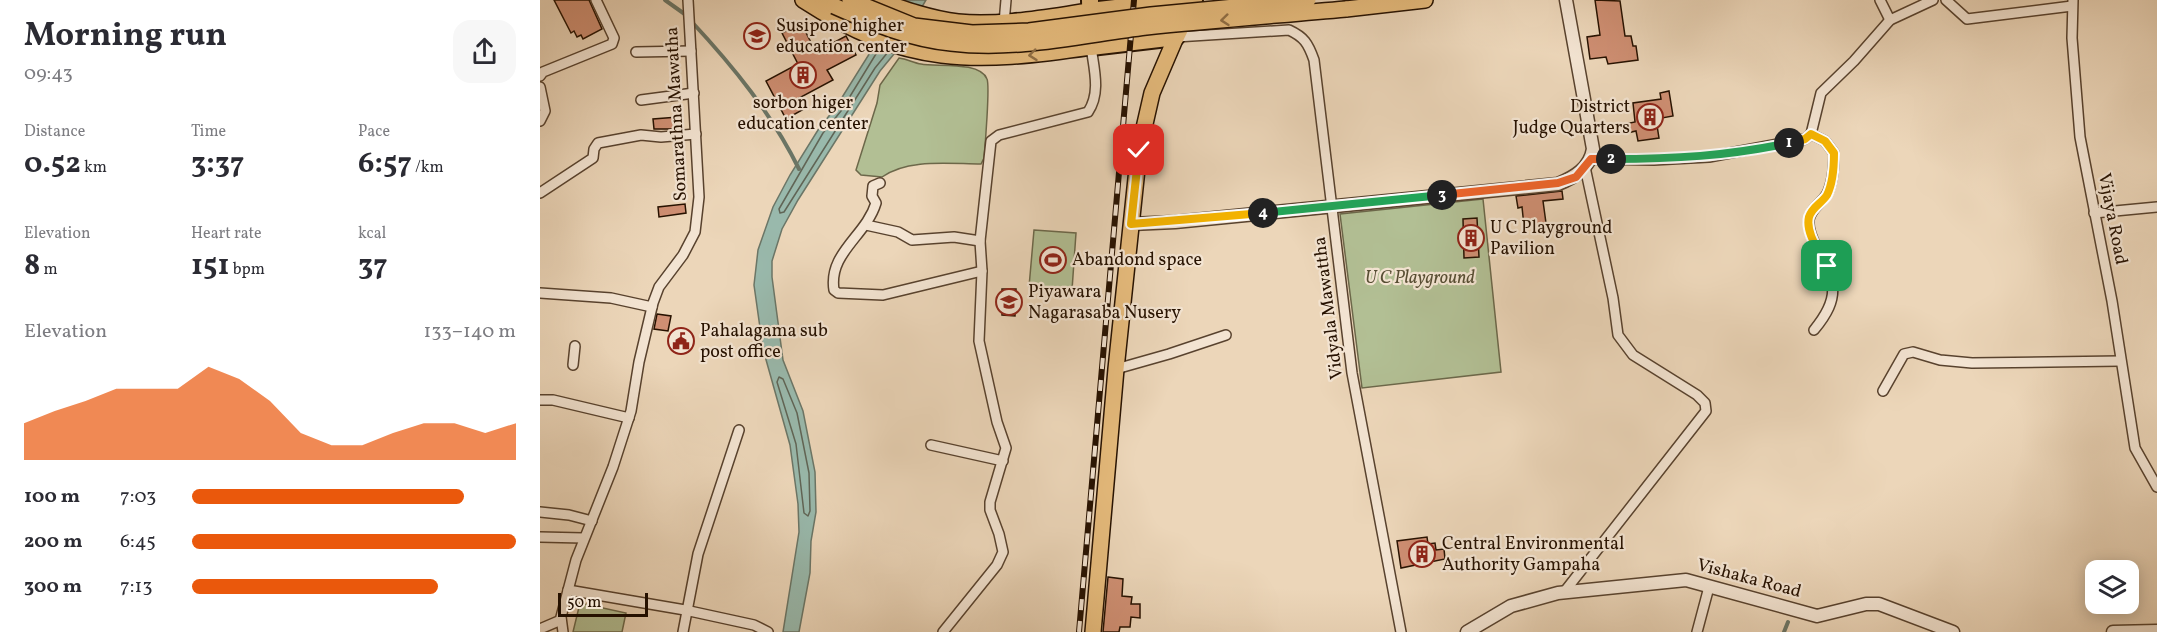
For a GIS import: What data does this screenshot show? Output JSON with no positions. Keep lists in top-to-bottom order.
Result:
{
  "streets": {
    "street": [
      "Somarathna Mawatha",
      "Vijaya Road",
      "Vidyala Mawattha",
      "Vishaka Road"
    ]
  },
  "parks": ["U C Playground"],
  "places": {
    "school or university": ["Susipone higher education center", "Piyawara Nagarasaba Nusery"],
    "building": [
      "sorbon higer education center",
      "District Judge Quarters",
      "U C Playground Pavilion",
      "Central Environmental Authority Gampaha"
    ],
    "sports": ["Abandond space"],
    "public building": ["Pahalagama sub post office"]
  },
  "scale_bar": "50 m",
  "page": {
    "heading": ["Morning run", "09:43"],
    "stats": [
      ["Distance", "0.52 km"],
      ["Time", "3:37"],
      ["Pace", "6:57 /km"],
      ["Elevation", "8 m"],
      ["Heart rate", "151 bpm"],
      ["kcal", "37"]
    ],
    "pins": [
      "1",
      "2",
      "3",
      "4"
    ],
    "chart": ["Elevation", "133–140 m"],
    "list": [
      {
        "name": "100 m",
        "note": "7:03"
      },
      {
        "name": "200 m",
        "note": "6:45"
      },
      {
        "name": "300 m",
        "note": "7:13"
      }
    ],
    "scale": "50 m"
  }
}
